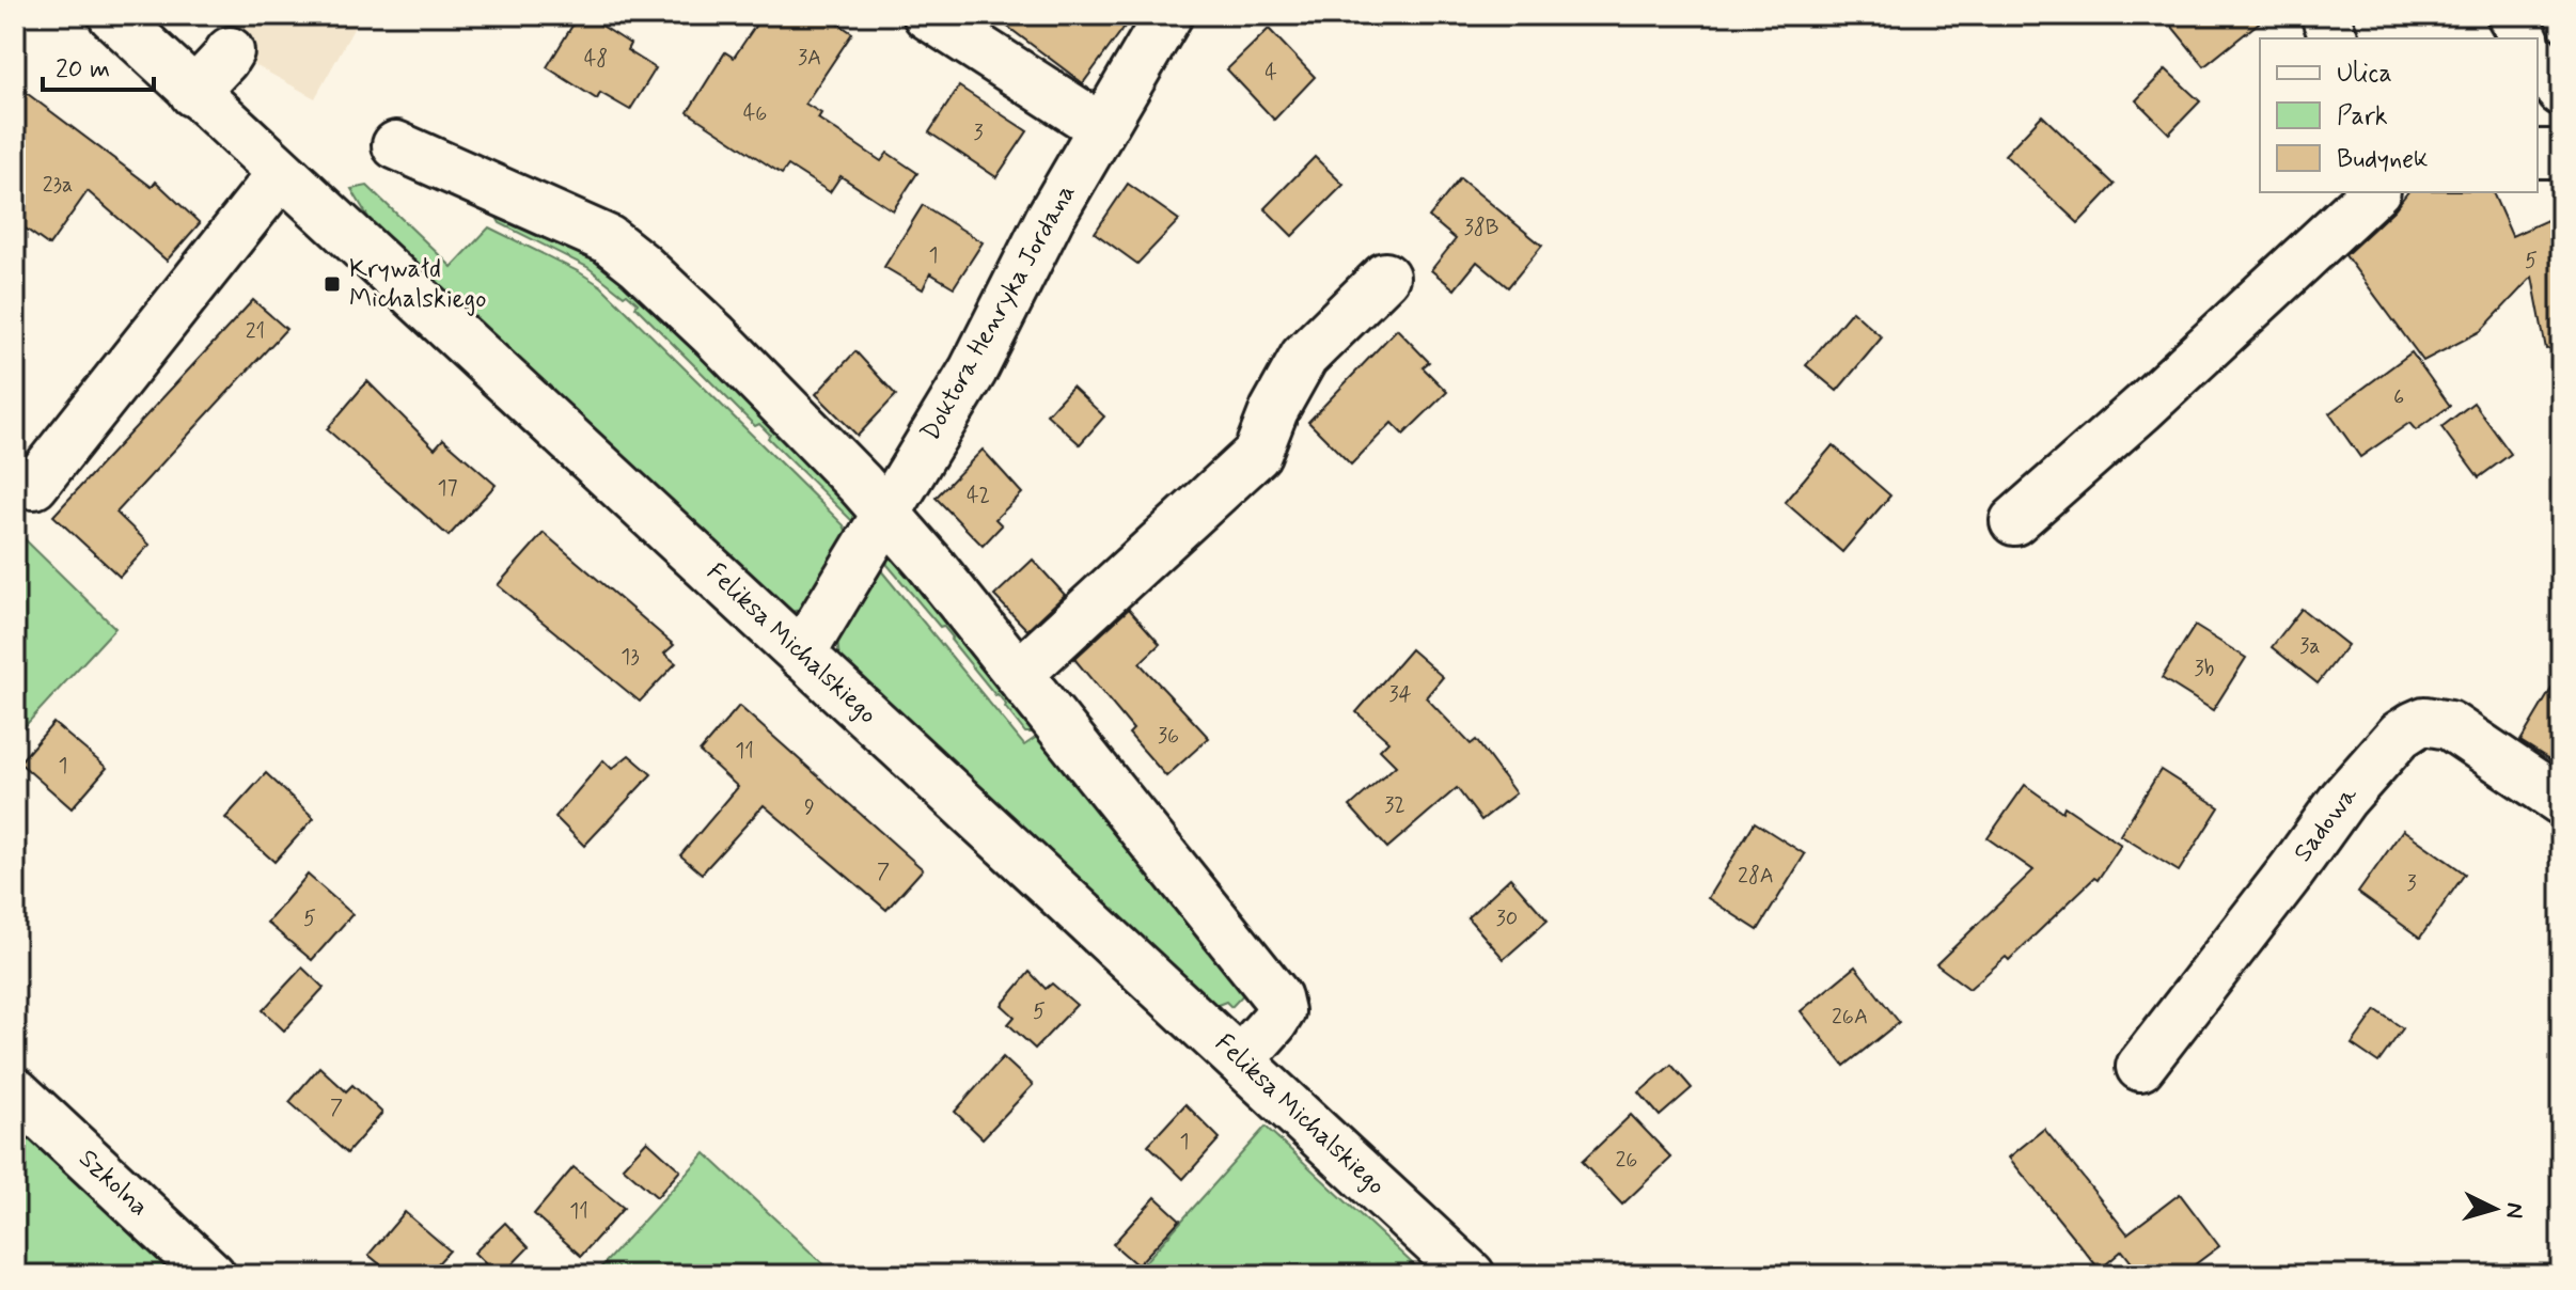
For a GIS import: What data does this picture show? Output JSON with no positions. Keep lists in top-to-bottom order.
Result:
{
  "streets": {
    "street": [
      "Doktora Henryka Jordana",
      "Feliksa Michalskiego",
      "Sadowa",
      "Szkolna"
    ]
  },
  "crossings": [
    ["Doktora Henryka Jordana", "Feliksa Michalskiego"]
  ],
  "places": {
    "transit": ["Krywałd Michalskiego"]
  },
  "house_numbers": [
    "3A",
    "48",
    "4",
    "46",
    "3",
    "23a",
    "38B",
    "1",
    "5",
    "21",
    "6",
    "17",
    "42",
    "3a",
    "13",
    "3b",
    "34",
    "36",
    "11",
    "1",
    "32",
    "9",
    "7",
    "28A",
    "3",
    "5",
    "30",
    "5",
    "26A",
    "7",
    "1",
    "26",
    "11"
  ],
  "legend": ["Ulica", "Park", "Budynek"],
  "scale_bar": "20 m",
  "north": "right"
}
